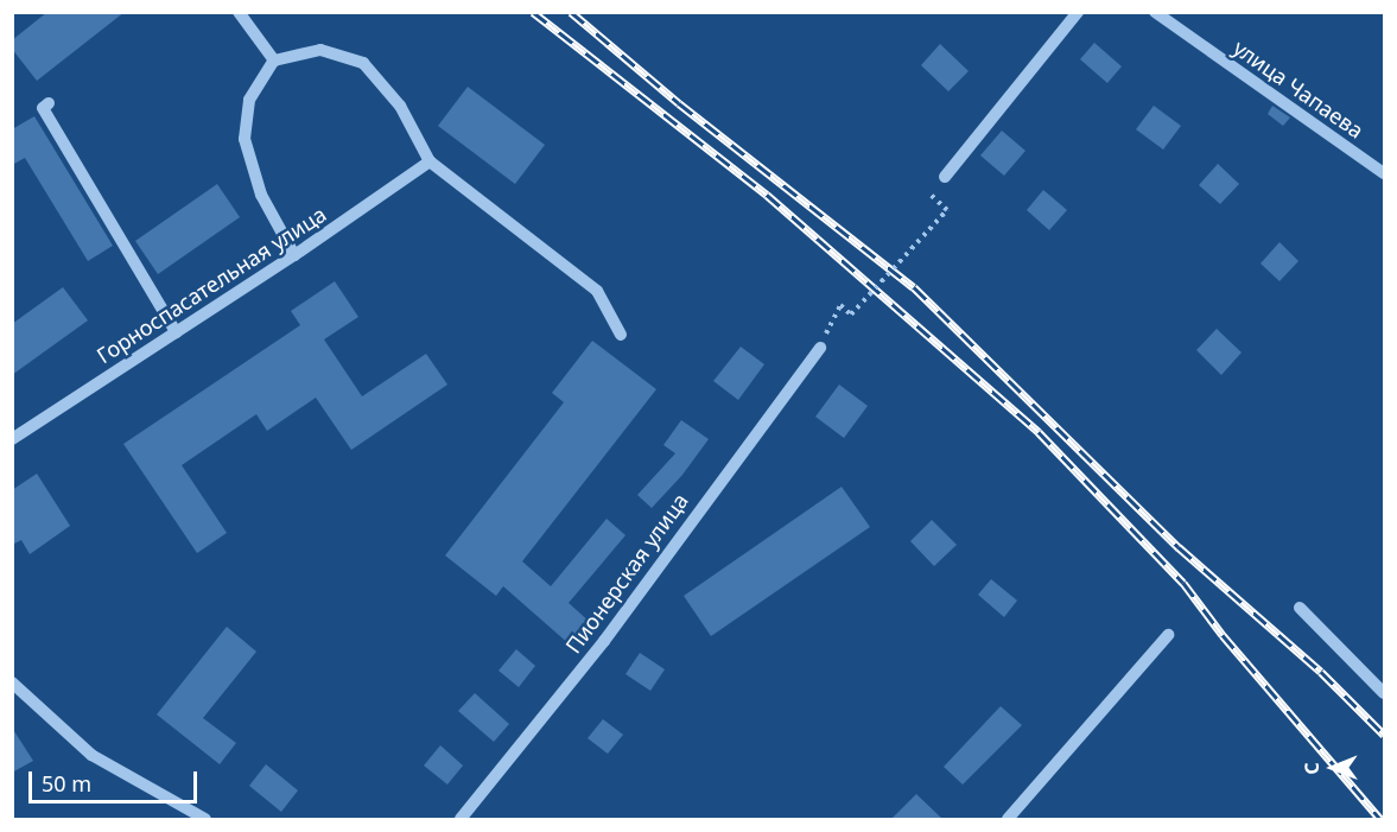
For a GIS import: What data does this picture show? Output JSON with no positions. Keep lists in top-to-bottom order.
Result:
{
  "streets": {
    "street": ["улица Чапаева", "Горноспасательная улица", "Пионерская улица"]
  },
  "scale_bar": "50 m",
  "north": "left"
}
